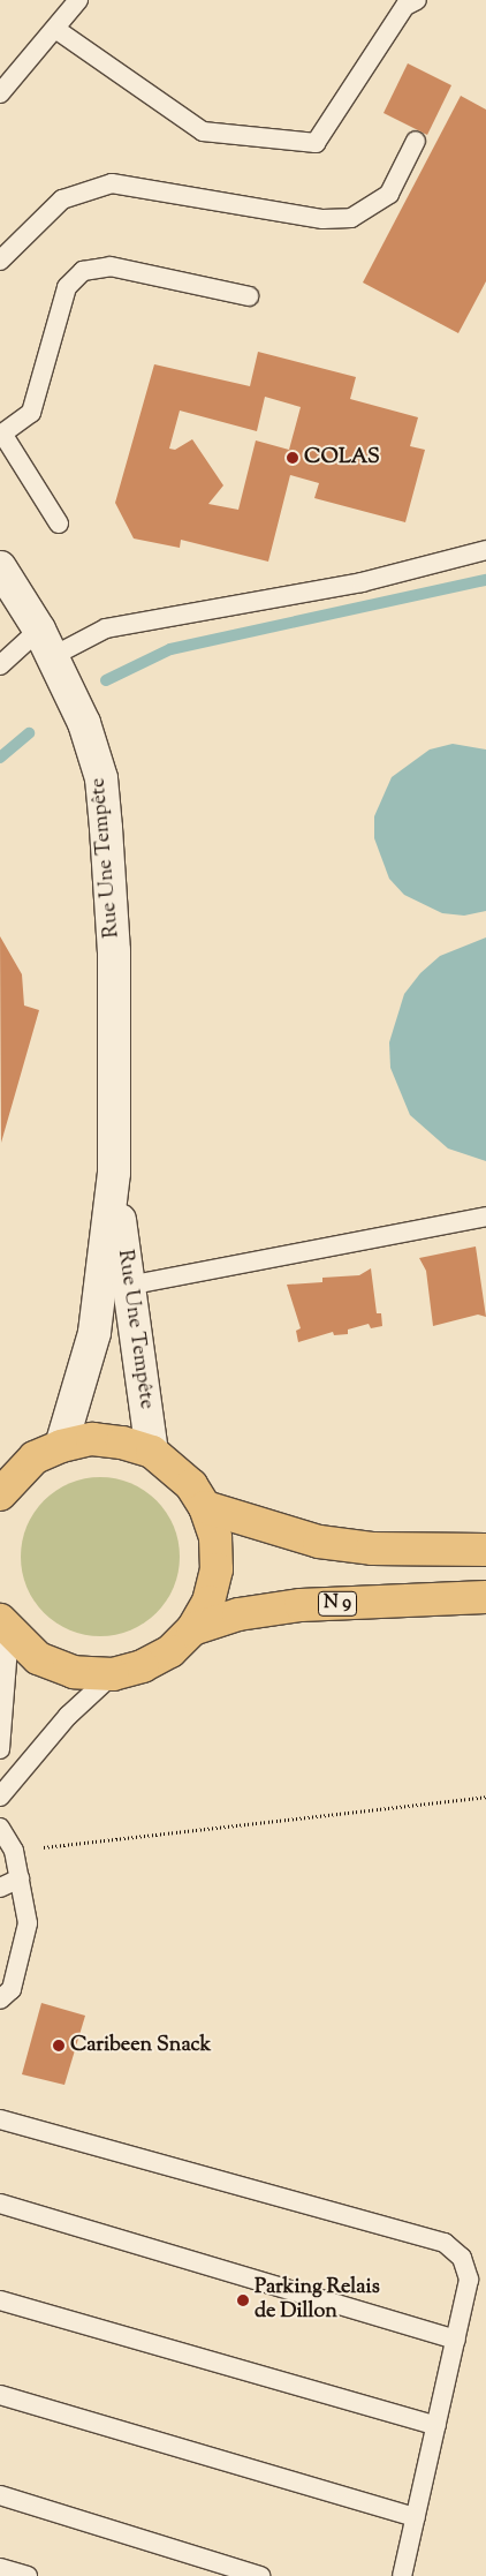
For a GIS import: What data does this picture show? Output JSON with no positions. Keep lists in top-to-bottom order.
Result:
{
  "streets": {
    "main road": ["N 9"],
    "street": ["Rue Une Tempête"]
  },
  "places": ["COLAS", "Caribeen Snack", "Parking Relais de Dillon"]
}
